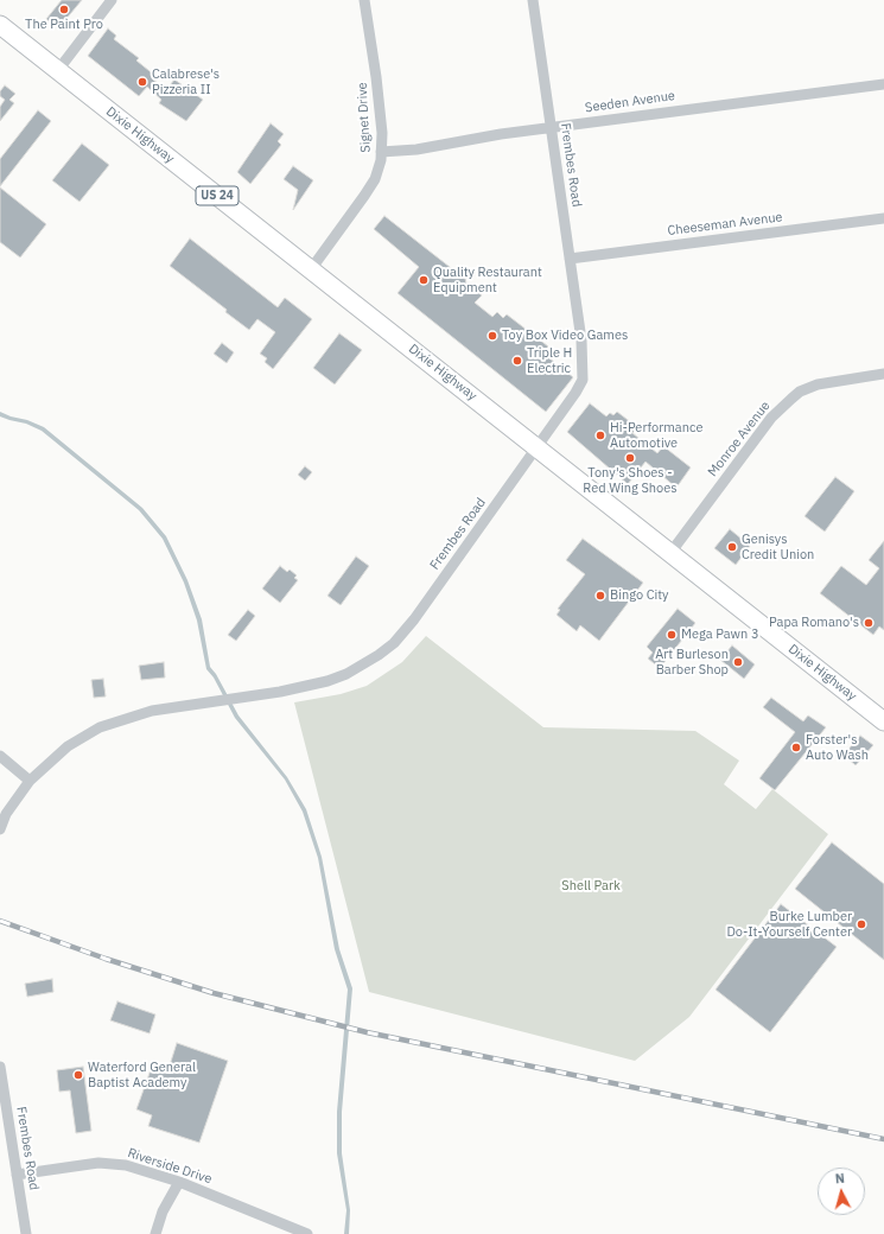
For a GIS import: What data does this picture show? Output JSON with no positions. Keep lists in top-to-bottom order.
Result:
{
  "streets": {
    "main road": ["Dixie Highway", "US 24"],
    "street": [
      "Seeden Avenue",
      "Signet Drive",
      "Frembes Road",
      "Cheeseman Avenue",
      "Monroe Avenue",
      "Riverside Drive"
    ]
  },
  "crossings": [
    ["Seeden Avenue", "Signet Drive"],
    ["Seeden Avenue", "Frembes Road"],
    ["Signet Drive", "Dixie Highway"],
    ["Dixie Highway", "Frembes Road"],
    ["Dixie Highway", "Monroe Avenue"],
    ["Frembes Road", "Cheeseman Avenue"],
    ["Frembes Road", "Riverside Drive"]
  ],
  "parks": ["Shell Park"],
  "places": [
    "The Paint Pro",
    "Calabrese's Pizzeria II",
    "Quality Restaurant Equipment",
    "Toy Box Video Games",
    "Triple H Electric",
    "Hi-Performance Automotive",
    "Tony's Shoes - Red Wing Shoes",
    "Genisys Credit Union",
    "Bingo City",
    "Papa Romano's",
    "Mega Pawn 3",
    "Art Burleson Barber Shop",
    "Forster's Auto Wash",
    "Burke Lumber Do-It-Yourself Center",
    "Waterford General Baptist Academy"
  ],
  "north": "top"
}
